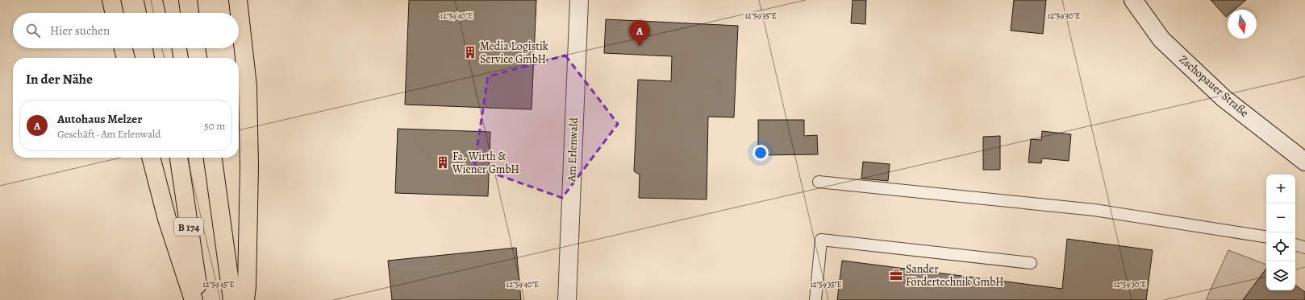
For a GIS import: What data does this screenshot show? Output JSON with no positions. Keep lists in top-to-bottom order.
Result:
{
  "streets": {
    "highway": ["B 174"],
    "street": ["Zschopauer Straße", "Am Erlenwald"]
  },
  "places": {
    "building": ["Media Logistik Service GmbH", "Fa. Wirth & Wiener GmbH"],
    "office": ["Sander Fördertechnik GmbH"]
  },
  "north": "bottom",
  "page": {
    "search": "Hier suchen",
    "pins": "A",
    "heading": "In der Nähe",
    "list": [
      {
        "mark": "A",
        "name": "Autohaus Melzer",
        "note": "Geschäft · Am Erlenwald",
        "value": "50 m"
      }
    ],
    "map_buttons": ["+", "−"]
  },
  "coordinates": [
    "12°59'40\"E",
    "12°59'35\"E",
    "12°59'30\"E",
    "12°59'45\"E"
  ]
}
